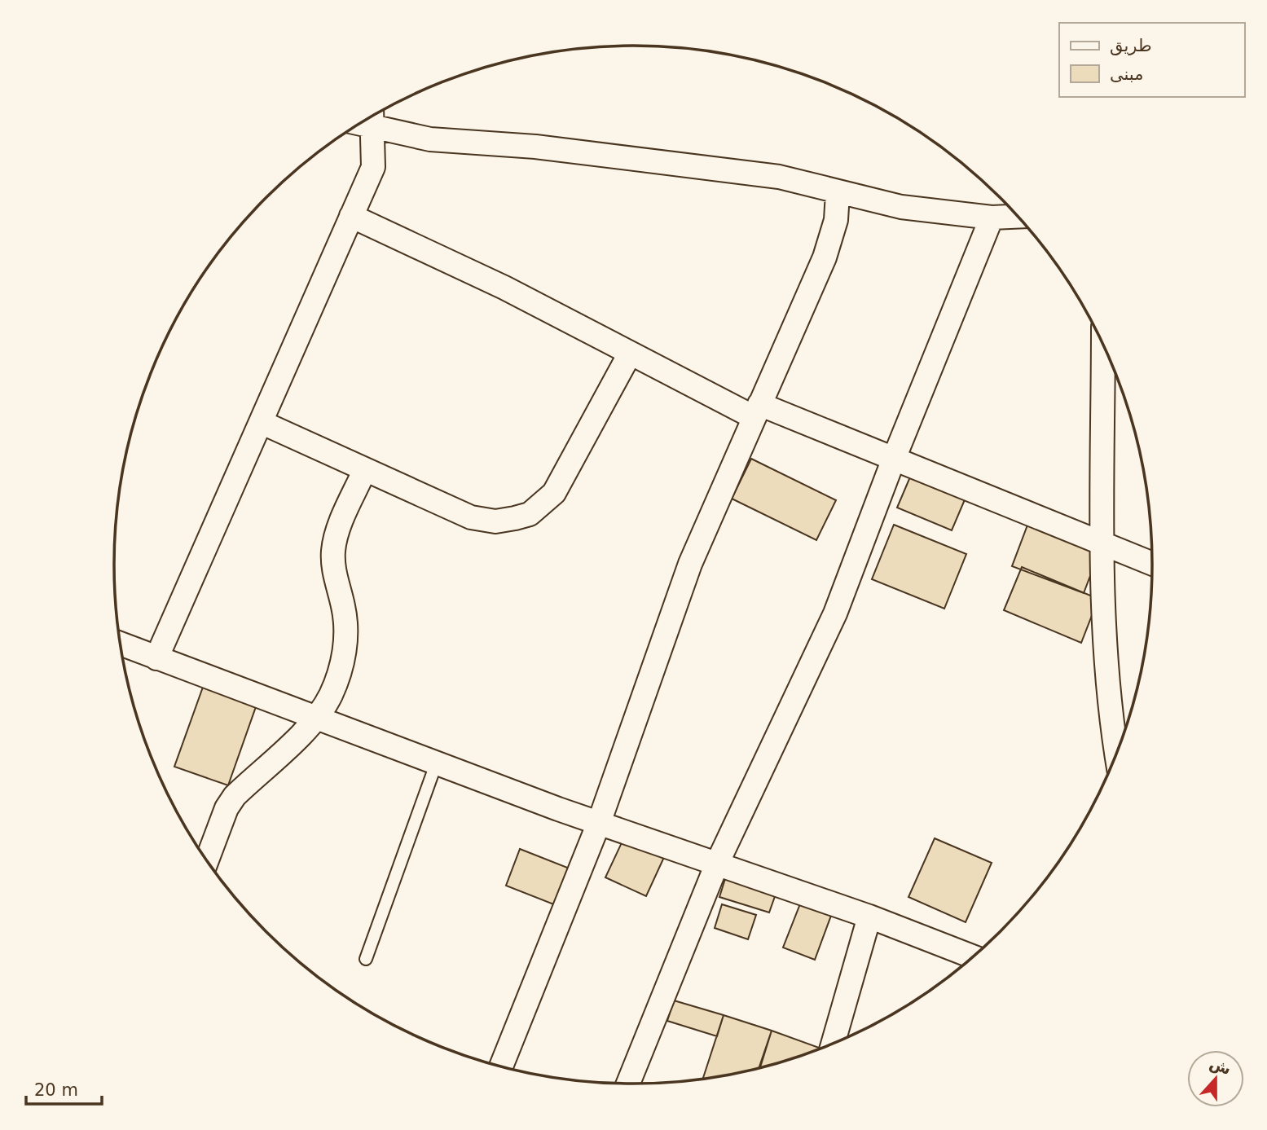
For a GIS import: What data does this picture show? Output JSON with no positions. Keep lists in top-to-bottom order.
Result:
{
  "legend": ["طريق", "مبنى"],
  "scale_bar": "20 m",
  "north": "top"
}
